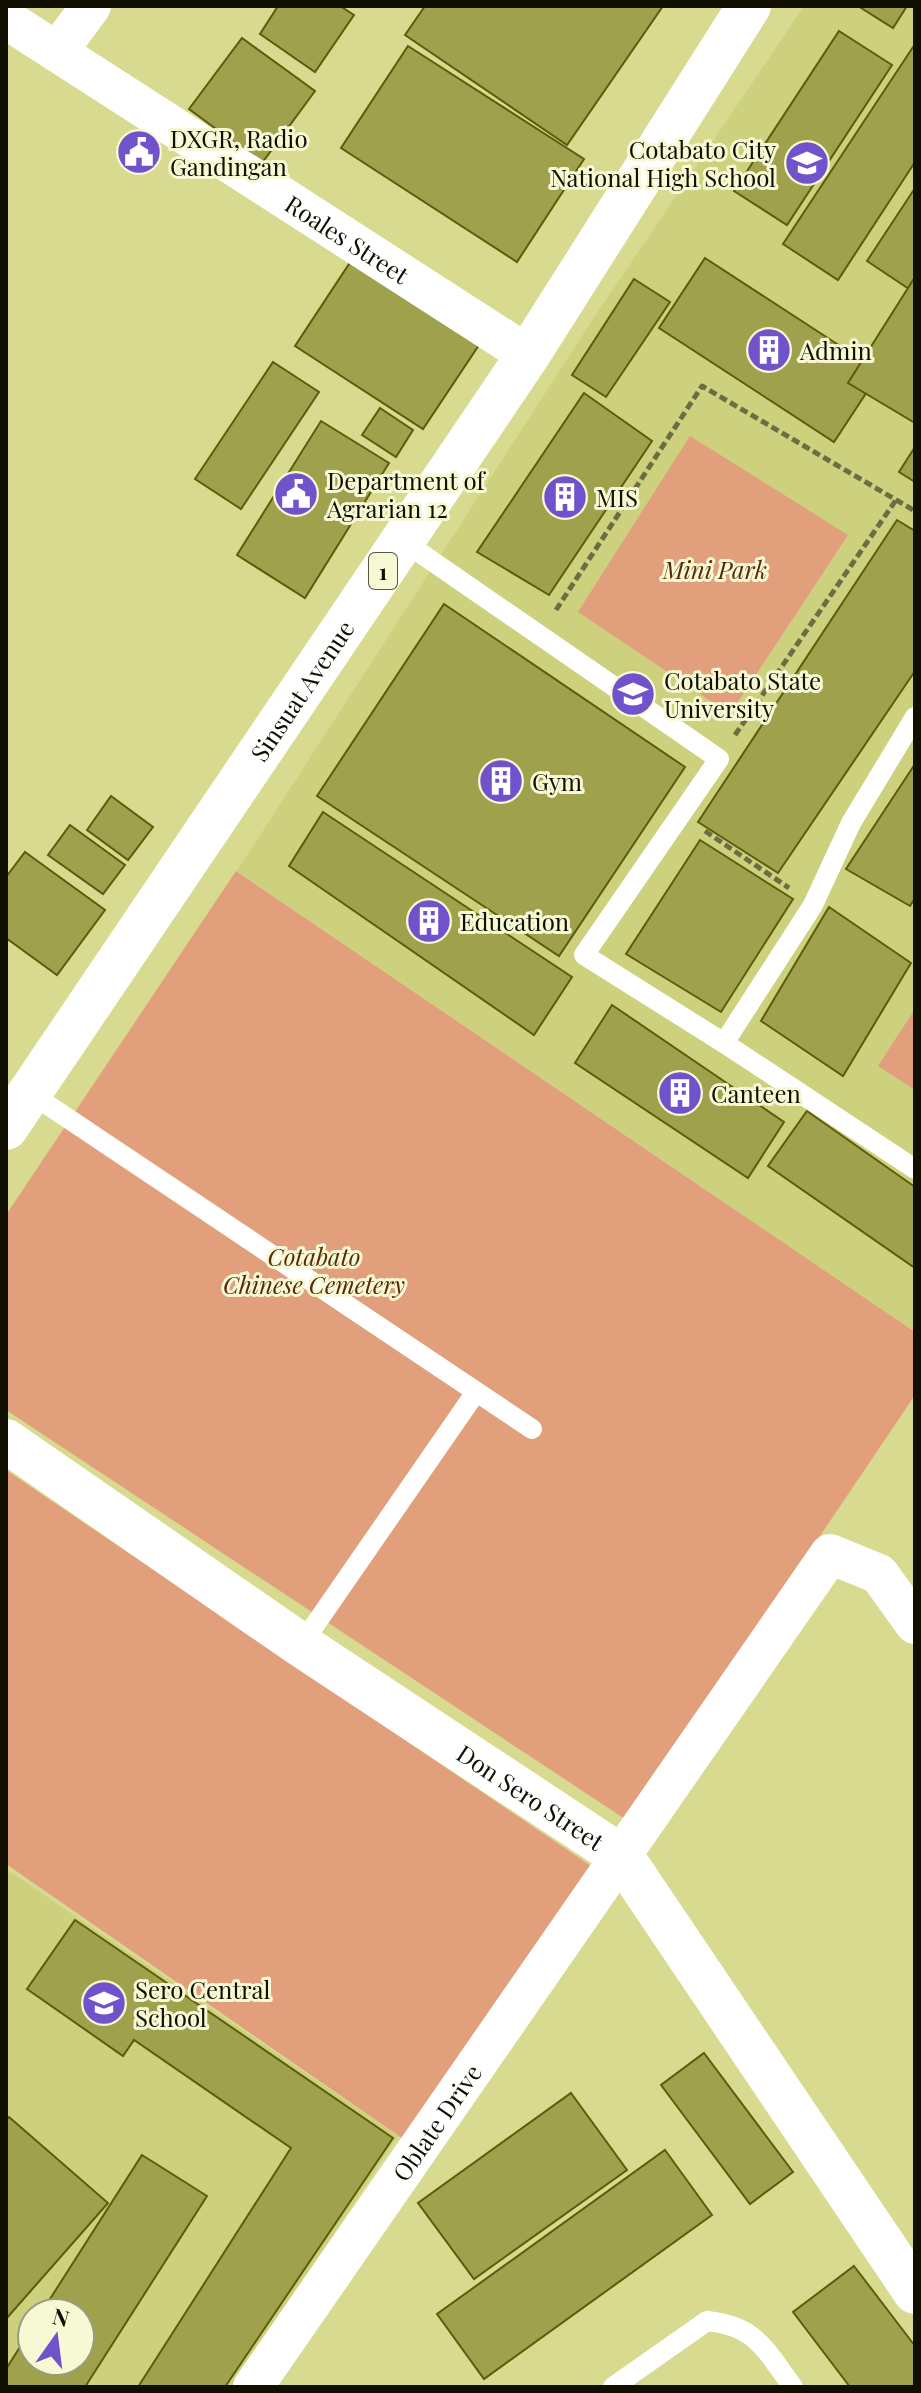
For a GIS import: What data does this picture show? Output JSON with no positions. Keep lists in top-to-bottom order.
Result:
{
  "streets": {
    "main road": ["1", "Sinsuat Avenue", "Don Sero Street"],
    "street": ["Roales Street", "Oblate Drive"]
  },
  "crossings": [
    ["Roales Street", "Sinsuat Avenue"],
    ["Don Sero Street", "Oblate Drive"]
  ],
  "parks": ["Mini Park", "Cotabato Chinese Cemetery"],
  "places": {
    "public building": ["DXGR, Radio Gandingan", "Department of Agrarian 12"],
    "school or university": ["Cotabato City National High School", "Cotabato State University", "Sero Central School"],
    "building": [
      "Admin",
      "MIS",
      "Gym",
      "Education",
      "Canteen"
    ]
  },
  "north": "top"
}
